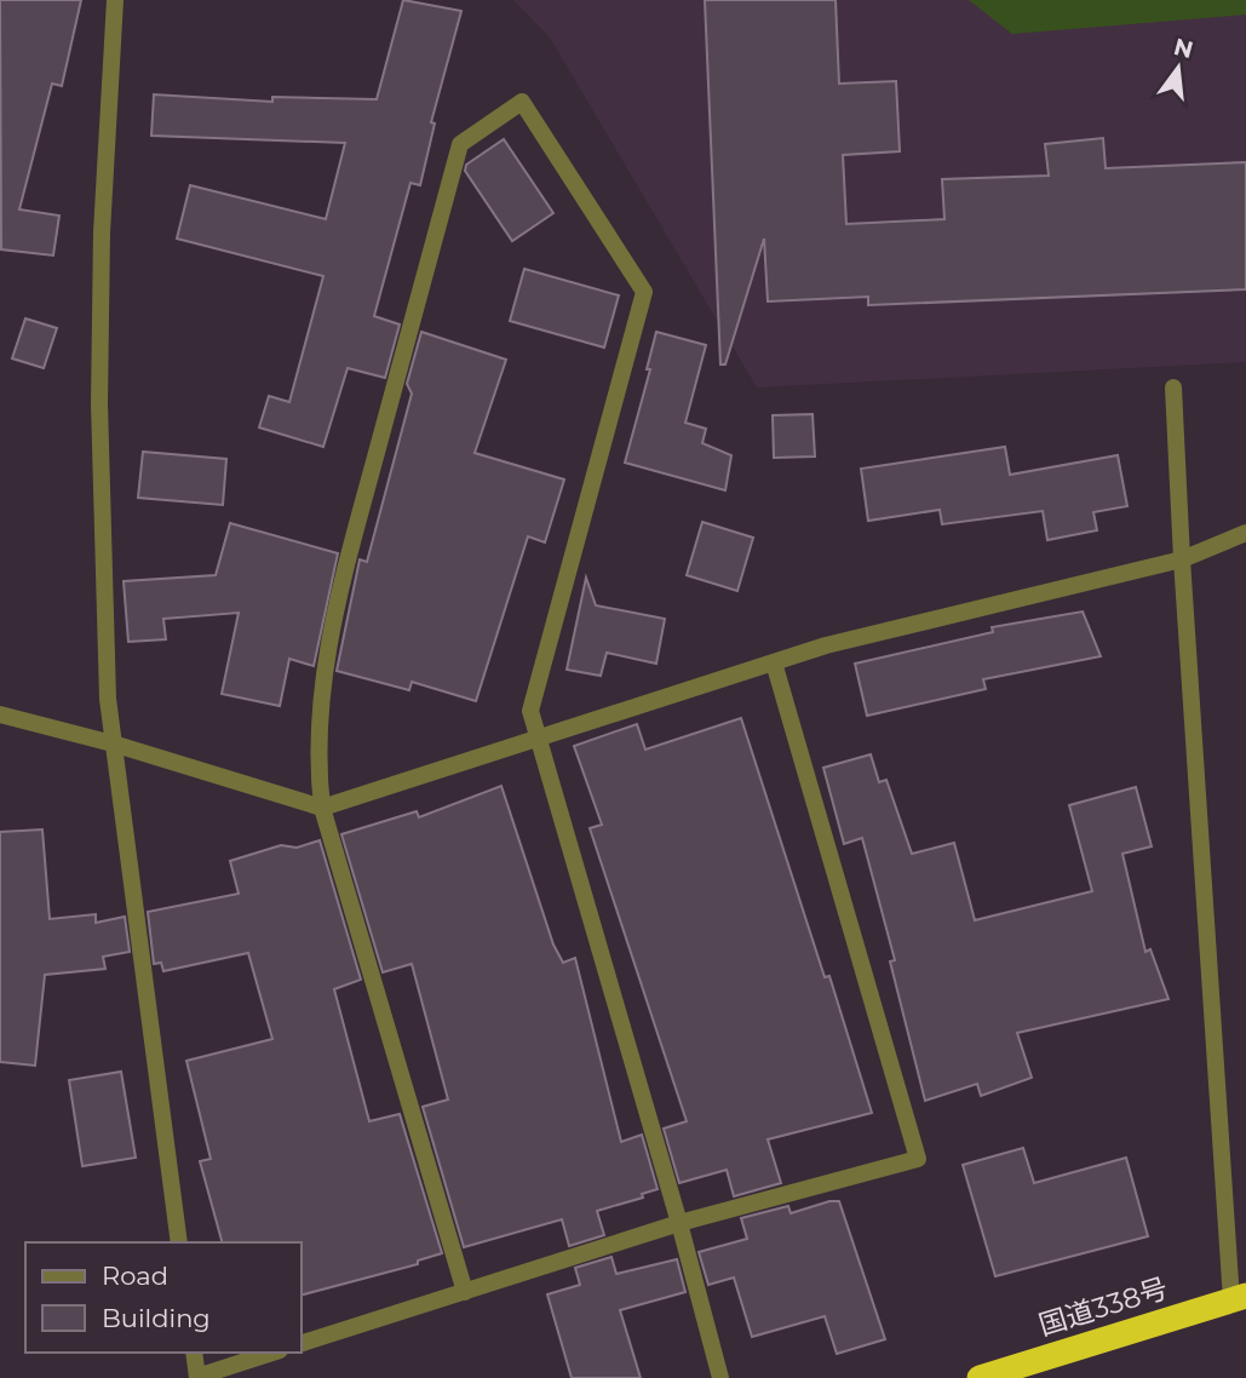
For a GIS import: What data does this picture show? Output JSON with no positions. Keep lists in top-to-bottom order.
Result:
{
  "streets": {
    "highway": ["国道338号"]
  },
  "legend": ["Road", "Building"],
  "north": "top"
}
